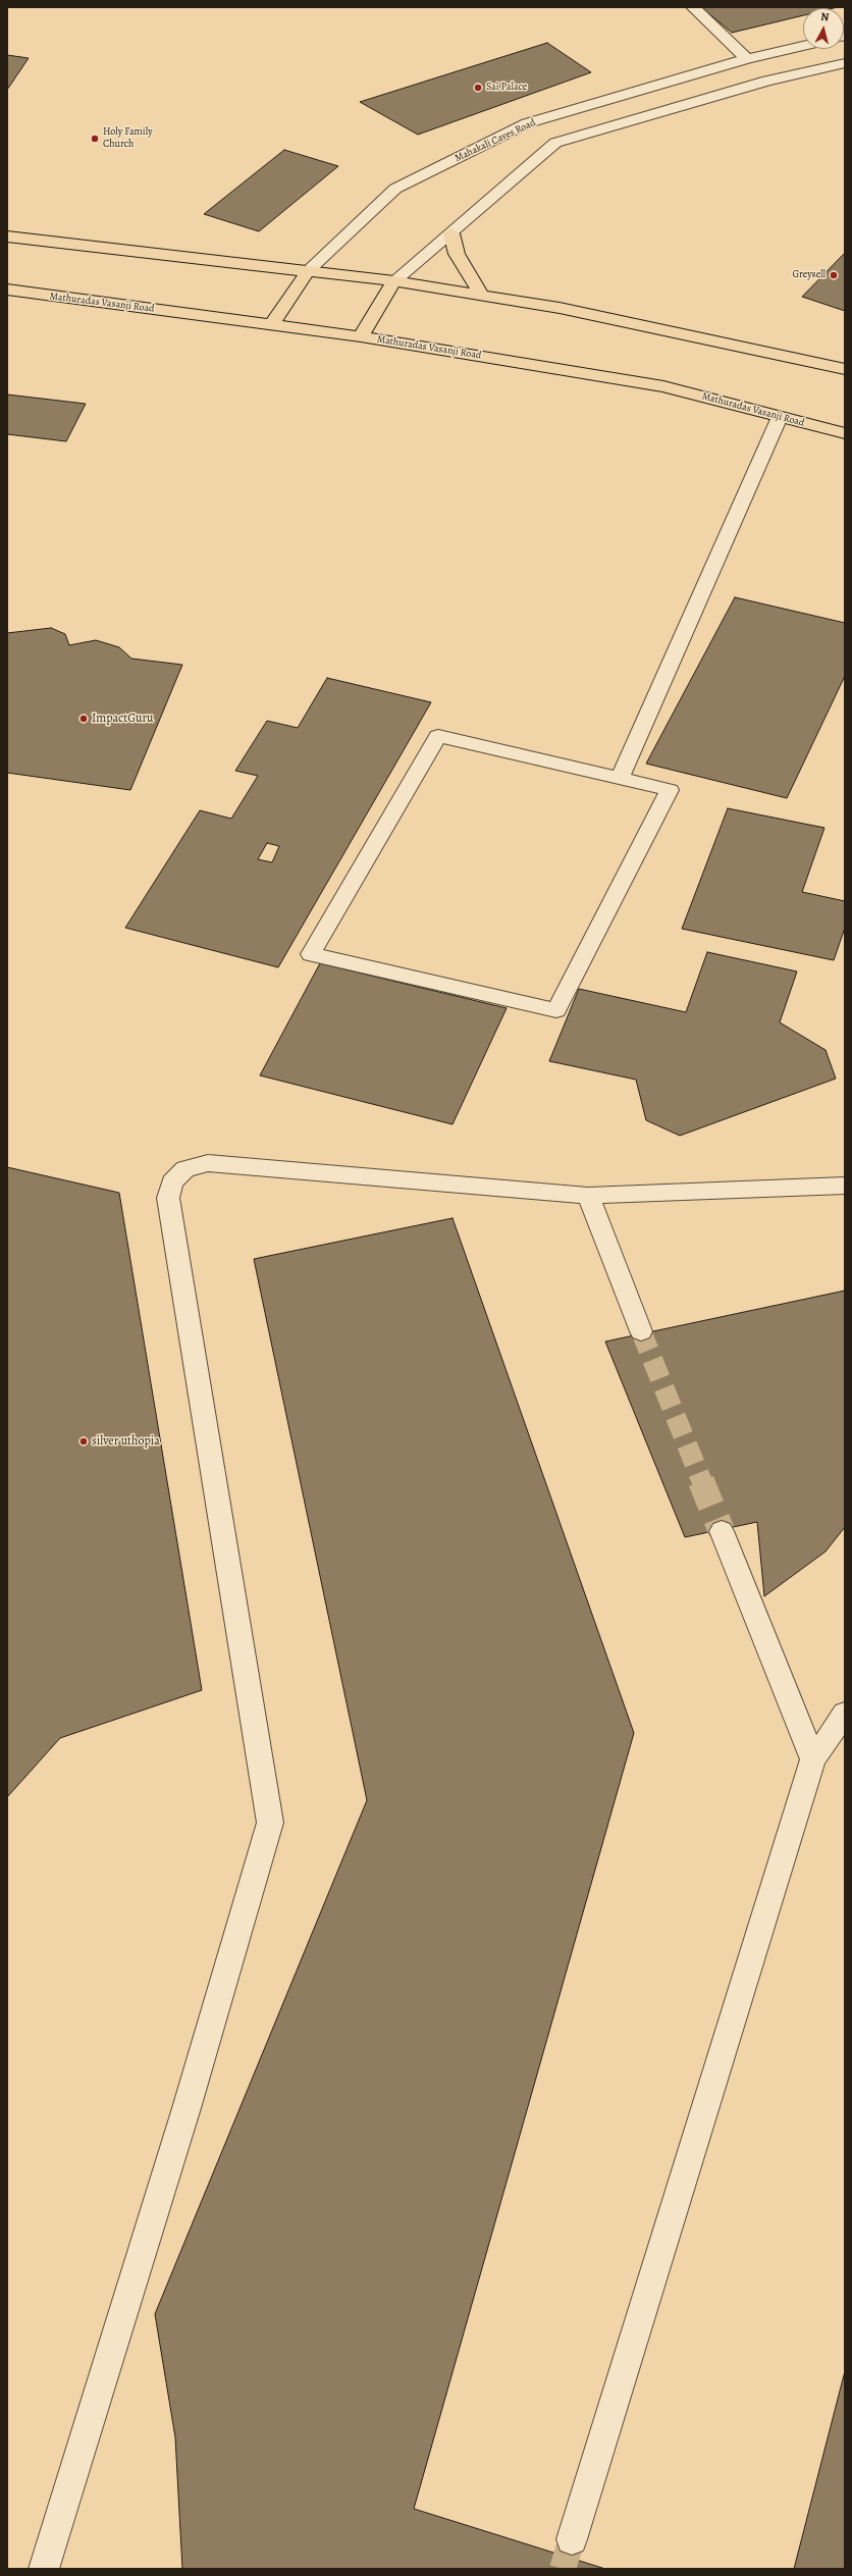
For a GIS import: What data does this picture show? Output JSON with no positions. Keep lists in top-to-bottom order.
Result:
{
  "streets": {
    "main road": ["Mahakali Caves Road", "Mathuradas Vasanji Road"]
  },
  "crossings": [
    ["Mahakali Caves Road", "Mathuradas Vasanji Road"]
  ],
  "places": [
    "Sai Palace",
    "Holy Family Church",
    "Greysell",
    "ImpactGuru",
    "silver uthopia"
  ],
  "north": "top"
}
